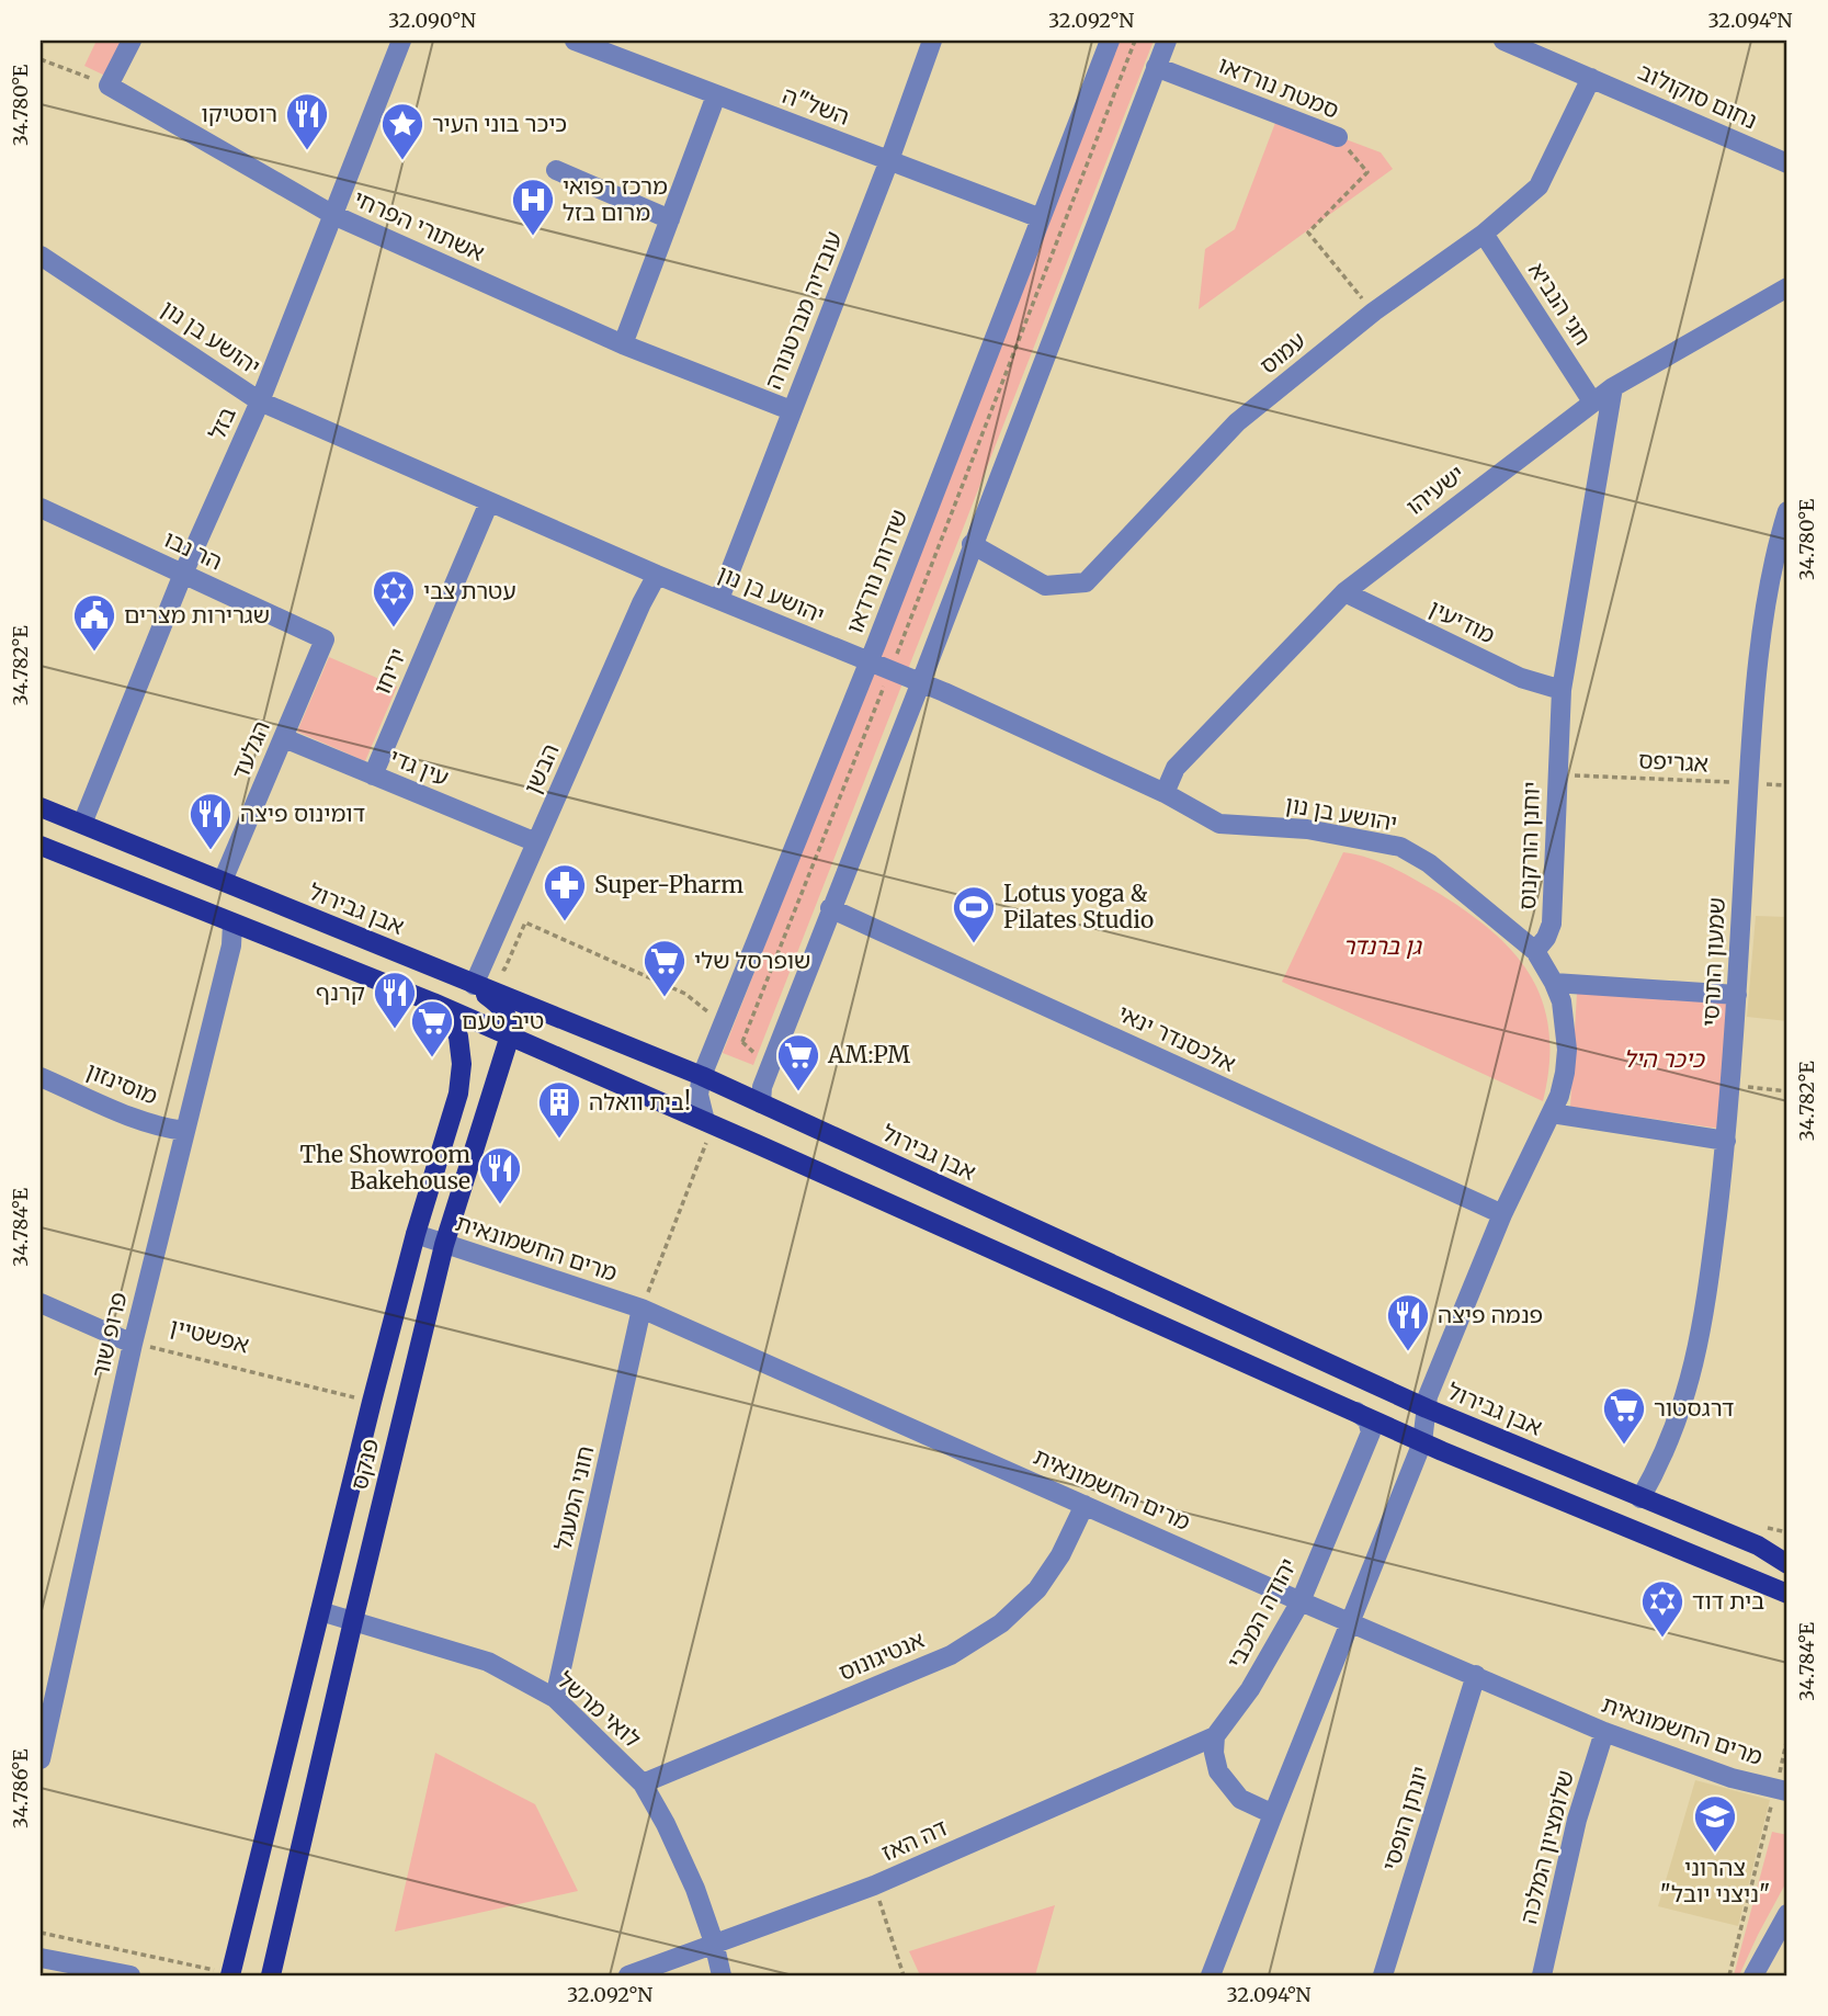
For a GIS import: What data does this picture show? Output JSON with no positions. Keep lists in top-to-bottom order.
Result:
{
  "streets": {
    "main road": ["אבן גבירול", "פנקס"],
    "street": [
      "סמטת נורדאו",
      "נחום סוקולוב",
      "השל\"ה",
      "אשתורי הפרחי",
      "חגי הנביא",
      "עובדיה מברטנורה",
      "יהושע בן נון",
      "עמוס",
      "בזל",
      "ישעיהו",
      "הר נבו",
      "שדרות נורדאו",
      "מודיעין",
      "יריחו",
      "הגלעד",
      "עין גדי",
      "הבשן",
      "יוחנן הורקנוס",
      "שמעון התרסי",
      "אלכסנדר ינאי",
      "מוסינזון",
      "מרים החשמונאית",
      "פרופ שור",
      "אפשטיין",
      "חוני המעגל",
      "יהודה המכבי",
      "אנטיגונוס",
      "לואי מרשל",
      "יונתן הופסי",
      "דה האז",
      "שלומציון המלכה"
    ],
    "path": ["אגריפס"]
  },
  "crossings": [
    ["סמטת נורדאו", "עמוס"],
    ["נחום סוקולוב", "עמוס"],
    ["השל\"ה", "עובדיה מברטנורה"],
    ["השל\"ה", "שדרות נורדאו"],
    ["אשתורי הפרחי", "עובדיה מברטנורה"],
    ["אשתורי הפרחי", "בזל"],
    ["חגי הנביא", "עמוס"],
    ["חגי הנביא", "ישעיהו"],
    ["עובדיה מברטנורה", "יהושע בן נון"],
    ["יהושע בן נון", "בזל"],
    ["יהושע בן נון", "ישעיהו"],
    ["יהושע בן נון", "שדרות נורדאו"],
    ["יהושע בן נון", "יריחו"],
    ["יהושע בן נון", "הבשן"],
    ["יהושע בן נון", "יוחנן הורקנוס"],
    ["בזל", "הר נבו"],
    ["בזל", "אבן גבירול"],
    ["ישעיהו", "מודיעין"],
    ["ישעיהו", "יוחנן הורקנוס"],
    ["הר נבו", "הגלעד"],
    ["שדרות נורדאו", "אבן גבירול"],
    ["מודיעין", "יוחנן הורקנוס"],
    ["יריחו", "עין גדי"],
    ["הגלעד", "עין גדי"],
    ["הגלעד", "אבן גבירול"],
    ["אגריפס", "יוחנן הורקנוס"],
    ["אגריפס", "שמעון התרסי"],
    ["עין גדי", "הבשן"],
    ["הבשן", "אבן גבירול"],
    ["אבן גבירול", "שמעון התרסי"],
    ["מוסינזון", "פרופ שור"],
    ["מרים החשמונאית", "פנקס"],
    ["מרים החשמונאית", "חוני המעגל"],
    ["מרים החשמונאית", "יהודה המכבי"],
    ["מרים החשמונאית", "אנטיגונוס"],
    ["מרים החשמונאית", "יונתן הופסי"],
    ["מרים החשמונאית", "שלומציון המלכה"],
    ["פרופ שור", "אפשטיין"],
    ["אפשטיין", "פנקס"],
    ["פנקס", "לואי מרשל"],
    ["חוני המעגל", "לואי מרשל"],
    ["יהודה המכבי", "דה האז"],
    ["אנטיגונוס", "לואי מרשל"],
    ["לואי מרשל", "דה האז"]
  ],
  "parks": ["גן ברנדר", "כיכר היל"],
  "places": {
    "restaurant": [
      "רוסטיקו",
      "דומינוס פיצה",
      "קרנף",
      "The Showroom Bakehouse",
      "פנמה פיצה"
    ],
    "place": ["כיכר בוני העיר"],
    "hospital": ["מרכז רפואי מרום בזל"],
    "synagogue": ["עטרת צבי", "בית דוד"],
    "public building": ["שגרירות מצרים"],
    "pharmacy": ["Super-Pharm"],
    "sports": ["Lotus yoga & Pilates Studio"],
    "supermarket": [
      "שופרסל שלי",
      "טיב טעם",
      "AM:PM",
      "דרגסטור"
    ],
    "building": ["בית וואלה!"],
    "school or university": ["צהרוני \"ניצני יובל\""]
  },
  "coordinates": [
    "32.090°N",
    "32.092°N",
    "32.094°N",
    "34.780°E",
    "34.782°E",
    "34.784°E",
    "34.786°E"
  ]
}
